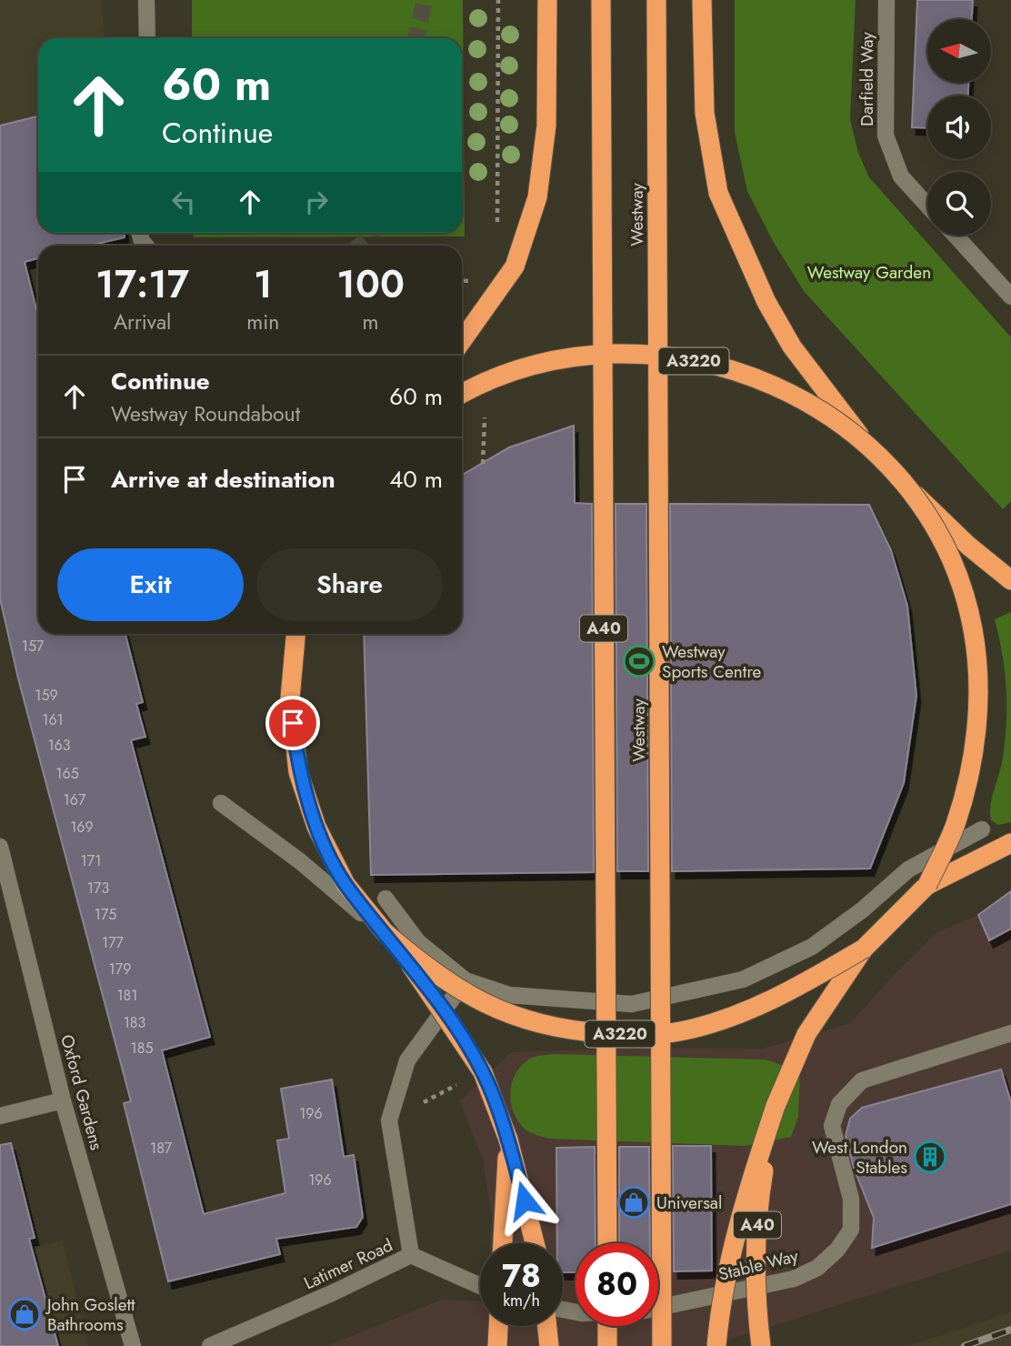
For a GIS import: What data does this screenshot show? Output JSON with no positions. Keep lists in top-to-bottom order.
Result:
{
  "streets": {
    "highway": ["Westway", "A3220", "A40"],
    "street": [
      "Darfield Way",
      "Oxford Gardens",
      "Latimer Road",
      "Stable Way"
    ]
  },
  "crossings": [
    ["A3220", "A40"]
  ],
  "parks": ["Westway Garden"],
  "places": {
    "sports": ["Westway Sports Centre"],
    "building": ["West London Stables"],
    "shop": ["Universal", "John Goslett Bathrooms"]
  },
  "house_numbers": [
    "157",
    "159",
    "161",
    "163",
    "165",
    "167",
    "169",
    "171",
    "173",
    "175",
    "177",
    "179",
    "181",
    "183",
    "185",
    "196",
    "187",
    "196"
  ],
  "north": "left",
  "page": {
    "turn": ["60 m", "Continue"],
    "eta": [
      "17:17",
      "Arrival",
      "1",
      "min",
      "100",
      "m"
    ],
    "list": [
      {
        "name": "Continue",
        "note": "Westway Roundabout",
        "value": "60 m"
      },
      {
        "name": "Arrive at destination",
        "value": "40 m"
      }
    ],
    "buttons": ["Exit", "Share"],
    "speed": "78 km/h",
    "limit": "80"
  }
}
